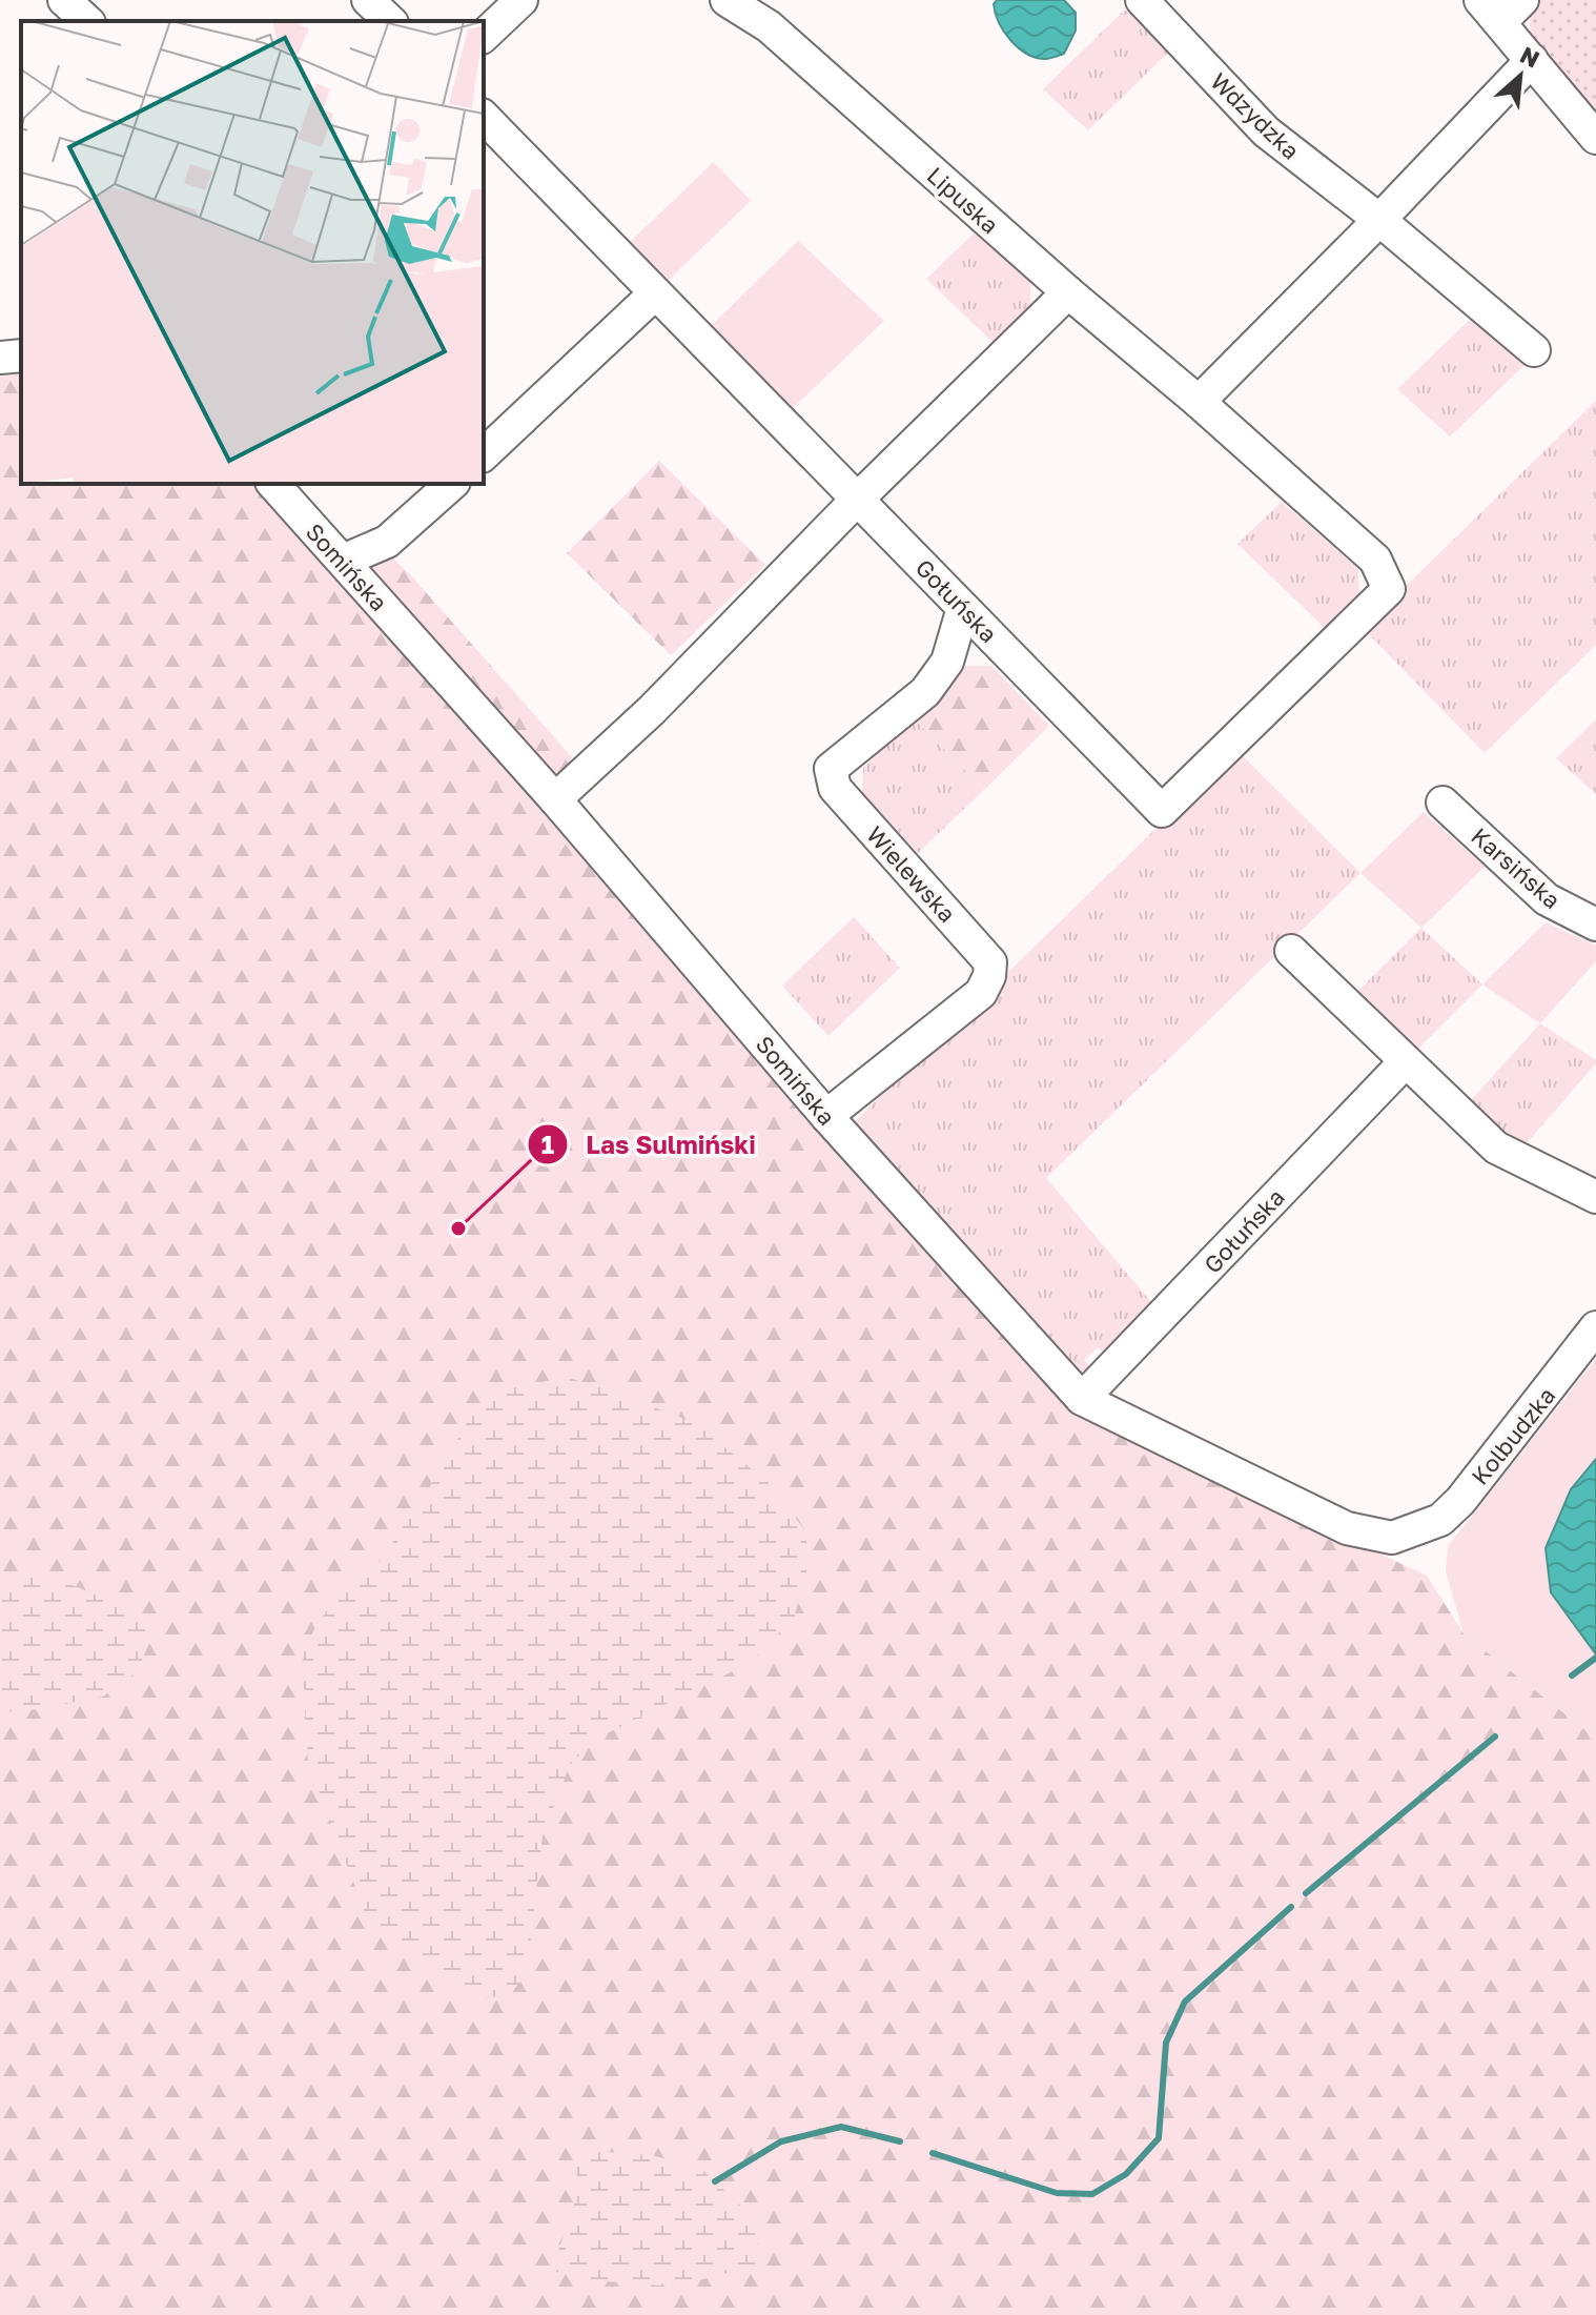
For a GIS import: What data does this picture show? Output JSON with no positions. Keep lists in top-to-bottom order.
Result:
{
  "streets": {
    "street": [
      "Wdzydzka",
      "Lipuska",
      "Somińska",
      "Gołuńska",
      "Karsińska",
      "Wielewska",
      "Kolbudzka"
    ]
  },
  "crossings": [
    ["Lipuska", "Gołuńska"],
    ["Somińska", "Gołuńska"],
    ["Somińska", "Wielewska"],
    ["Somińska", "Kolbudzka"],
    ["Gołuńska", "Wielewska"]
  ],
  "places": ["Las Sulmiński"],
  "north": "top right"
}
